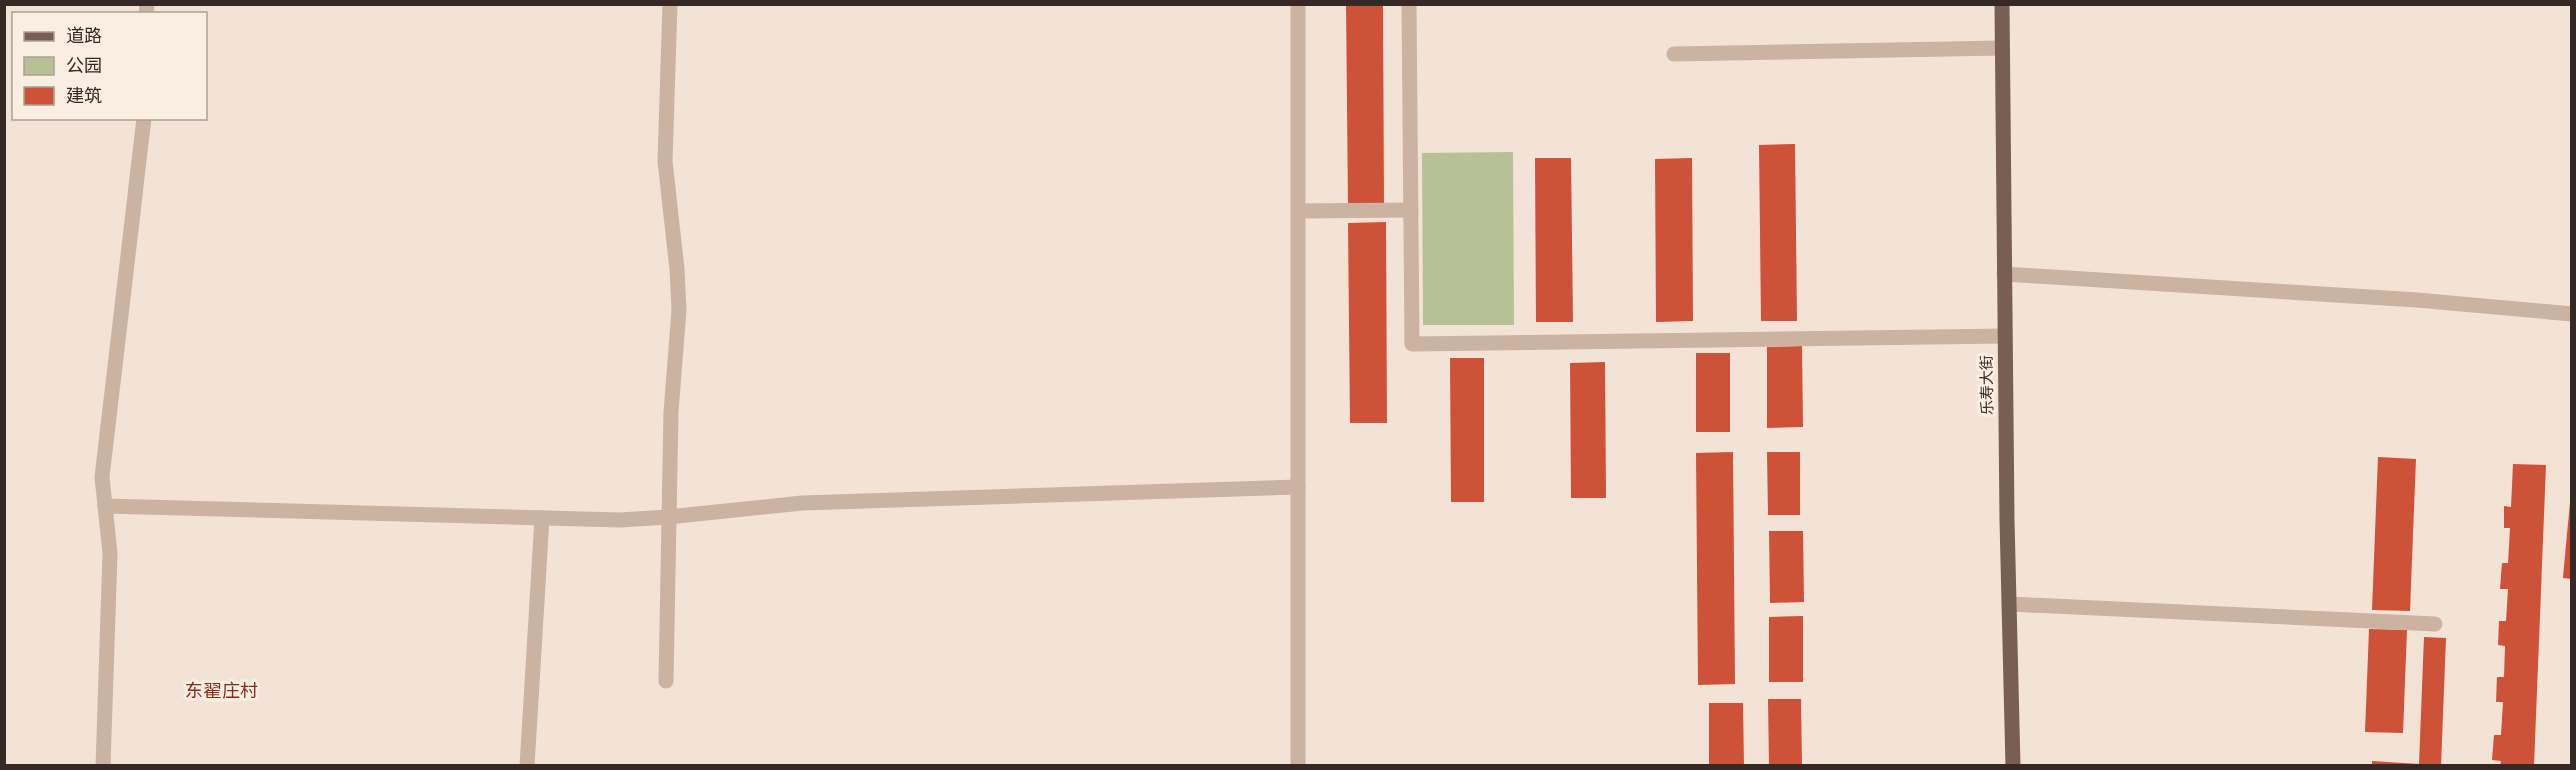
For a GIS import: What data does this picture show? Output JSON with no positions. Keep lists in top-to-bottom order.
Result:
{
  "streets": {
    "main road": ["乐寿大街"]
  },
  "districts": ["东翟庄村"],
  "legend": ["道路", "公园", "建筑"]
}
